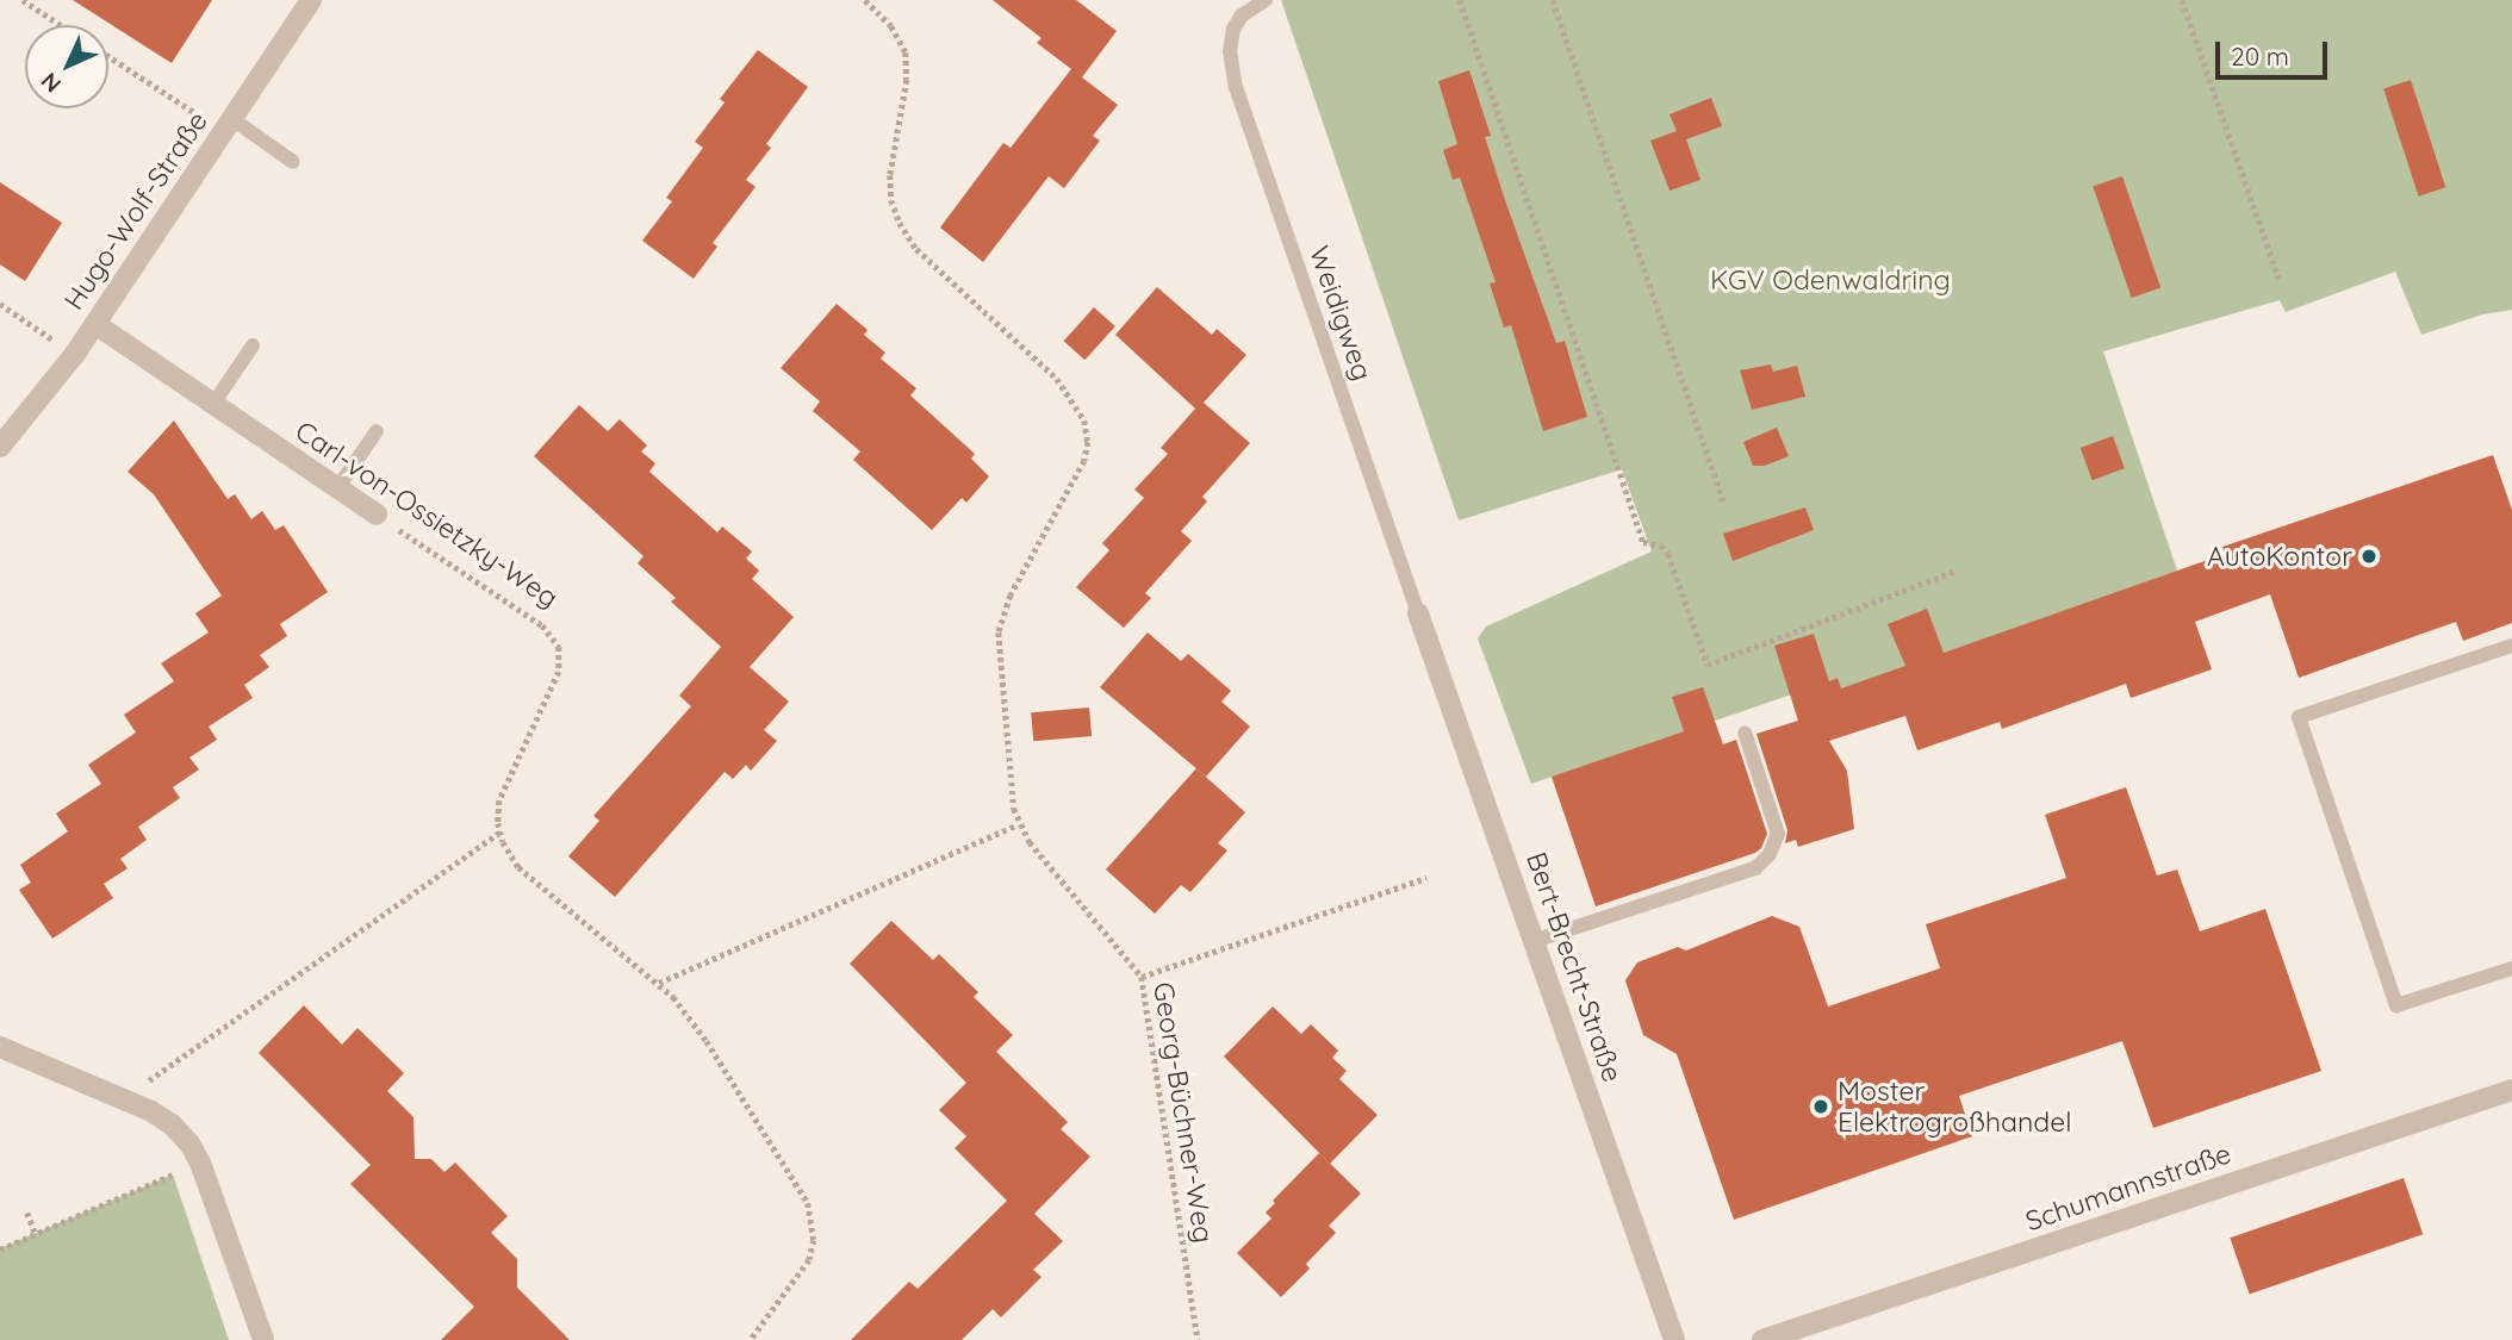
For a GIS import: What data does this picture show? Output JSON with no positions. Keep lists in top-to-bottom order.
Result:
{
  "streets": {
    "street": [
      "Hugo-Wolf-Straße",
      "Carl-von-Ossietzky-Weg",
      "Bert-Brecht-Straße",
      "Schumannstraße"
    ],
    "lane": ["Weidigweg"],
    "path": ["Georg-Büchner-Weg"]
  },
  "crossings": [
    ["Hugo-Wolf-Straße", "Carl-von-Ossietzky-Weg"],
    ["Weidigweg", "Bert-Brecht-Straße"]
  ],
  "parks": ["KGV Odenwaldring"],
  "places": ["AutoKontor", "Moster Elektrogroßhandel"],
  "scale_bar": "20 m",
  "north": "bottom left"
}
